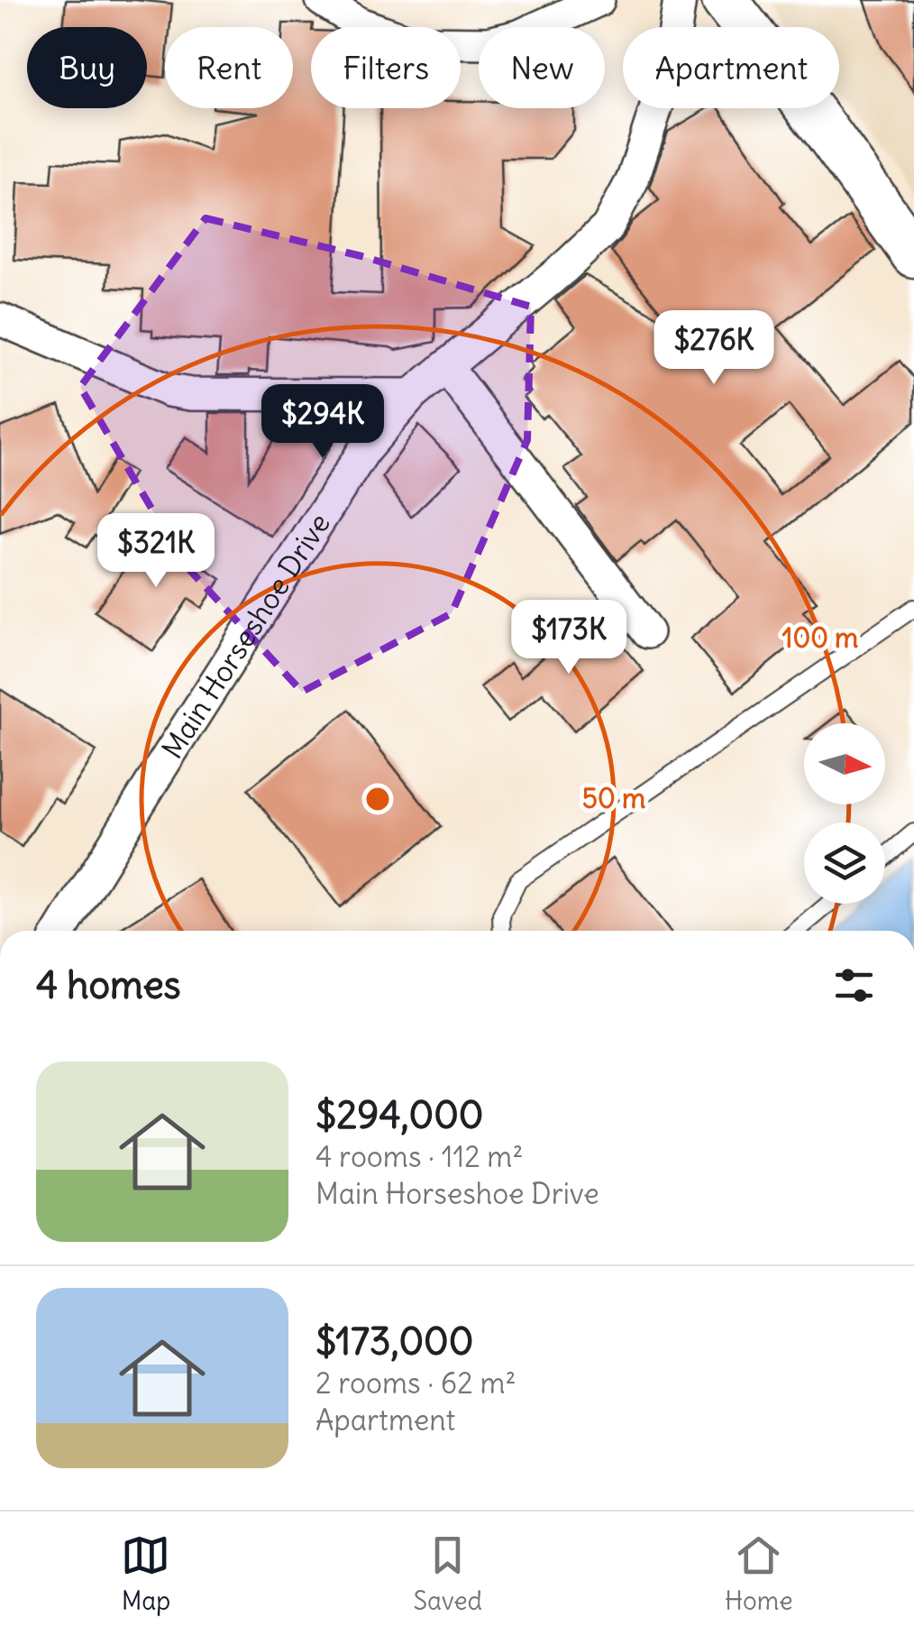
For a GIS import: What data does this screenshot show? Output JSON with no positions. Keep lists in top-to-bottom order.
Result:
{
  "streets": {
    "street": ["Main Horseshoe Drive"]
  },
  "north": "right",
  "page": {
    "chip": [
      "Buy",
      "Rent",
      "Filters",
      "New",
      "Apartment"
    ],
    "price": [
      "$276K",
      "$294K",
      "$321K",
      "$173K"
    ],
    "heading": "4 homes",
    "list": [
      {
        "name": "$294,000",
        "note": "4 rooms · 112 m² · Main Horseshoe Drive"
      },
      {
        "name": "$173,000",
        "note": "2 rooms · 62 m² · Apartment"
      }
    ],
    "tabs": ["Map", "Saved", "Home"]
  },
  "rings": ["100 m", "50 m"]
}
